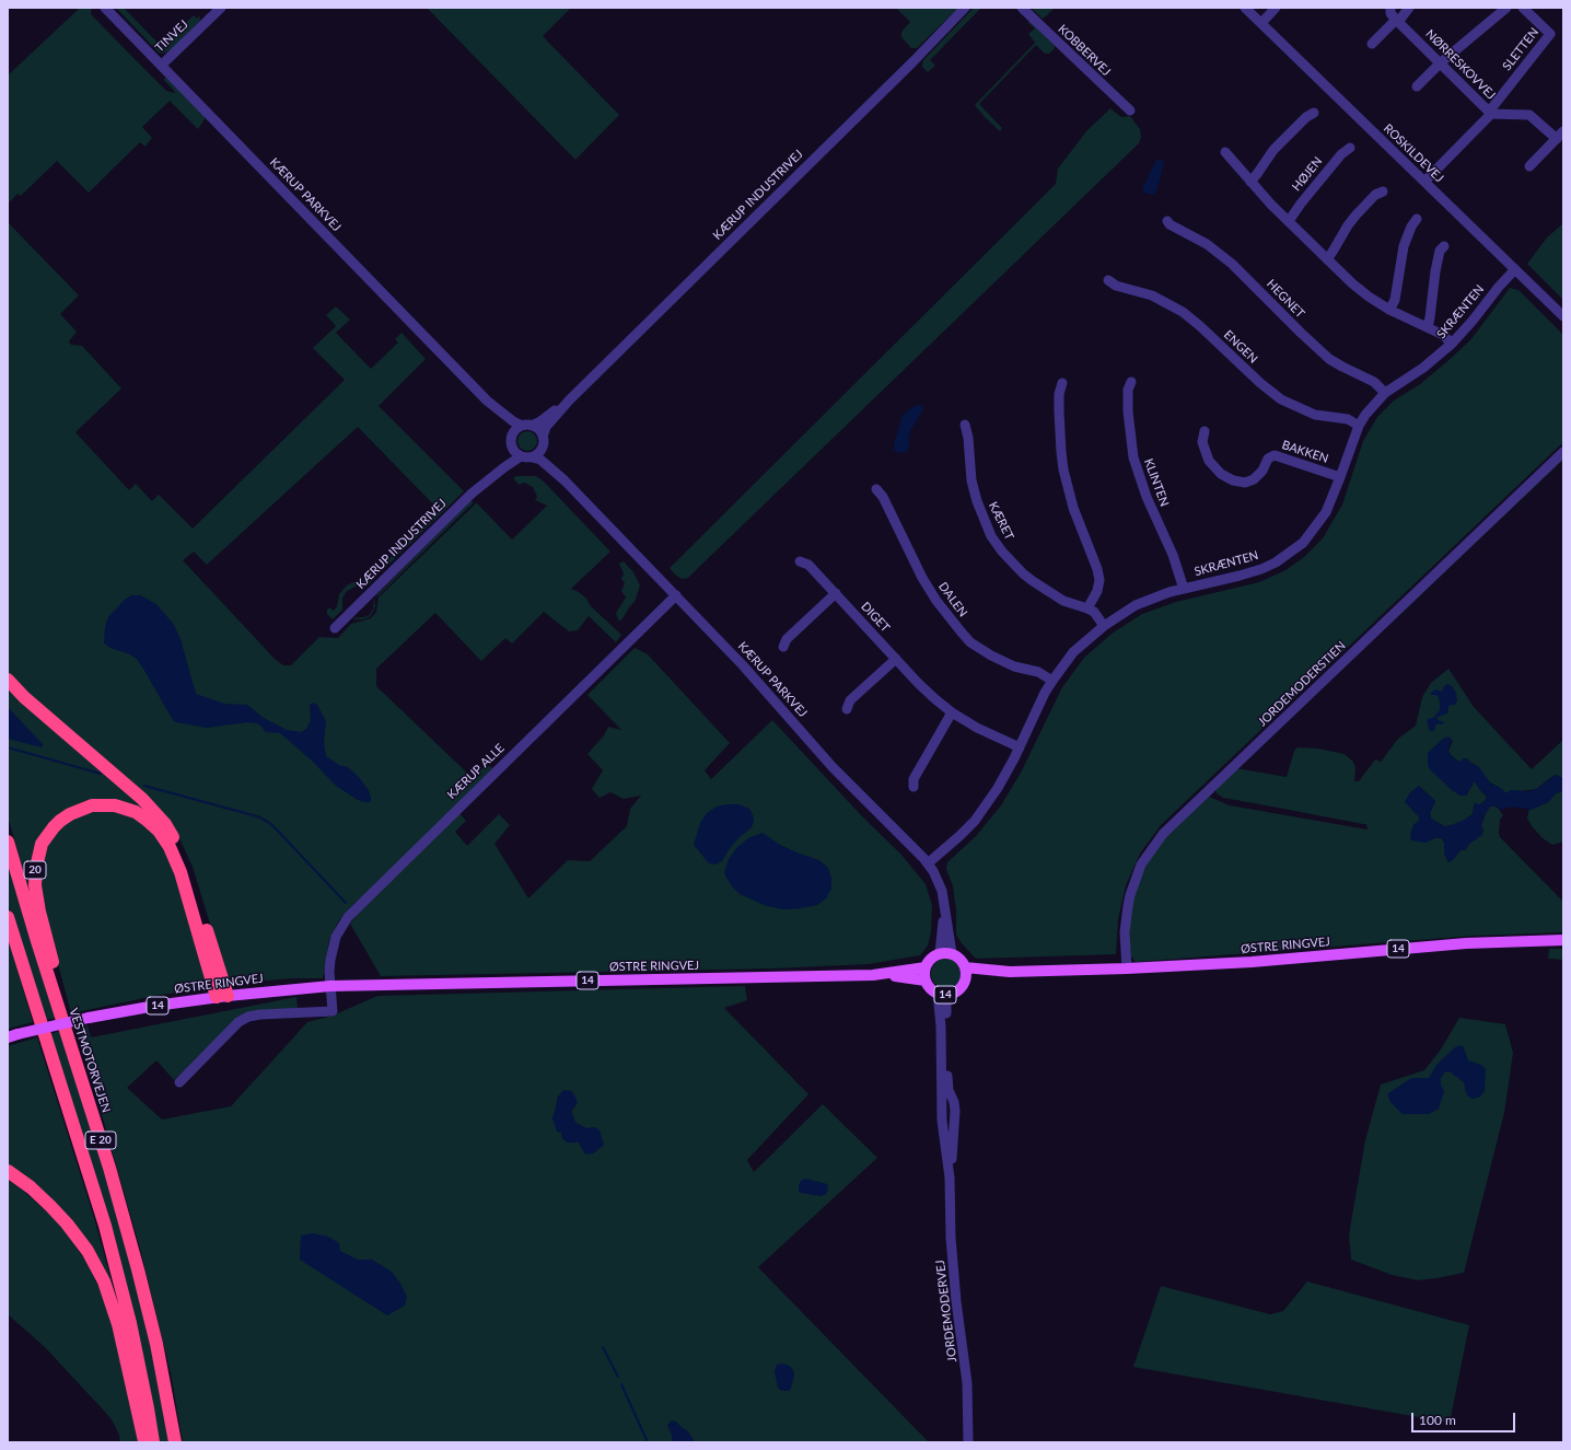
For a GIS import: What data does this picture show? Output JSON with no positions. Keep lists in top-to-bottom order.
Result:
{
  "streets": {
    "highway": ["20", "VESTMOTORVEJEN", "E 20"],
    "main road": ["ØSTRE RINGVEJ", "14"],
    "street": [
      "TINVEJ",
      "SLETTEN",
      "KOBBERVEJ",
      "NØRRESKOVVEJ",
      "ROSKILDEVEJ",
      "HØJEN",
      "KÆRUP PARKVEJ",
      "KÆRUP INDUSTRIVEJ",
      "HEGNET",
      "SKRÆNTEN",
      "ENGEN",
      "BAKKEN",
      "KLINTEN",
      "KÆRET",
      "DALEN",
      "DIGET",
      "JORDEMODERSTIEN",
      "KÆRUP ALLE",
      "JORDEMODERVEJ"
    ]
  },
  "crossings": [
    ["TINVEJ", "KÆRUP PARKVEJ"],
    ["SLETTEN", "NØRRESKOVVEJ"],
    ["SLETTEN", "ROSKILDEVEJ"],
    ["ROSKILDEVEJ", "SKRÆNTEN"],
    ["KÆRUP PARKVEJ", "KÆRUP INDUSTRIVEJ"],
    ["KÆRUP PARKVEJ", "SKRÆNTEN"],
    ["KÆRUP PARKVEJ", "KÆRUP ALLE"],
    ["KÆRUP PARKVEJ", "ØSTRE RINGVEJ"],
    ["KÆRUP PARKVEJ", "14"],
    ["KÆRUP PARKVEJ", "JORDEMODERVEJ"],
    ["HEGNET", "SKRÆNTEN"],
    ["SKRÆNTEN", "ENGEN"],
    ["SKRÆNTEN", "BAKKEN"],
    ["SKRÆNTEN", "KLINTEN"],
    ["SKRÆNTEN", "KÆRET"],
    ["SKRÆNTEN", "DALEN"],
    ["SKRÆNTEN", "DIGET"],
    ["JORDEMODERSTIEN", "ØSTRE RINGVEJ"],
    ["KÆRUP ALLE", "ØSTRE RINGVEJ"],
    ["20", "ØSTRE RINGVEJ"],
    ["20", "VESTMOTORVEJEN"],
    ["ØSTRE RINGVEJ", "14"],
    ["ØSTRE RINGVEJ", "JORDEMODERVEJ"],
    ["14", "JORDEMODERVEJ"]
  ],
  "scale_bar": "100 m"
}
